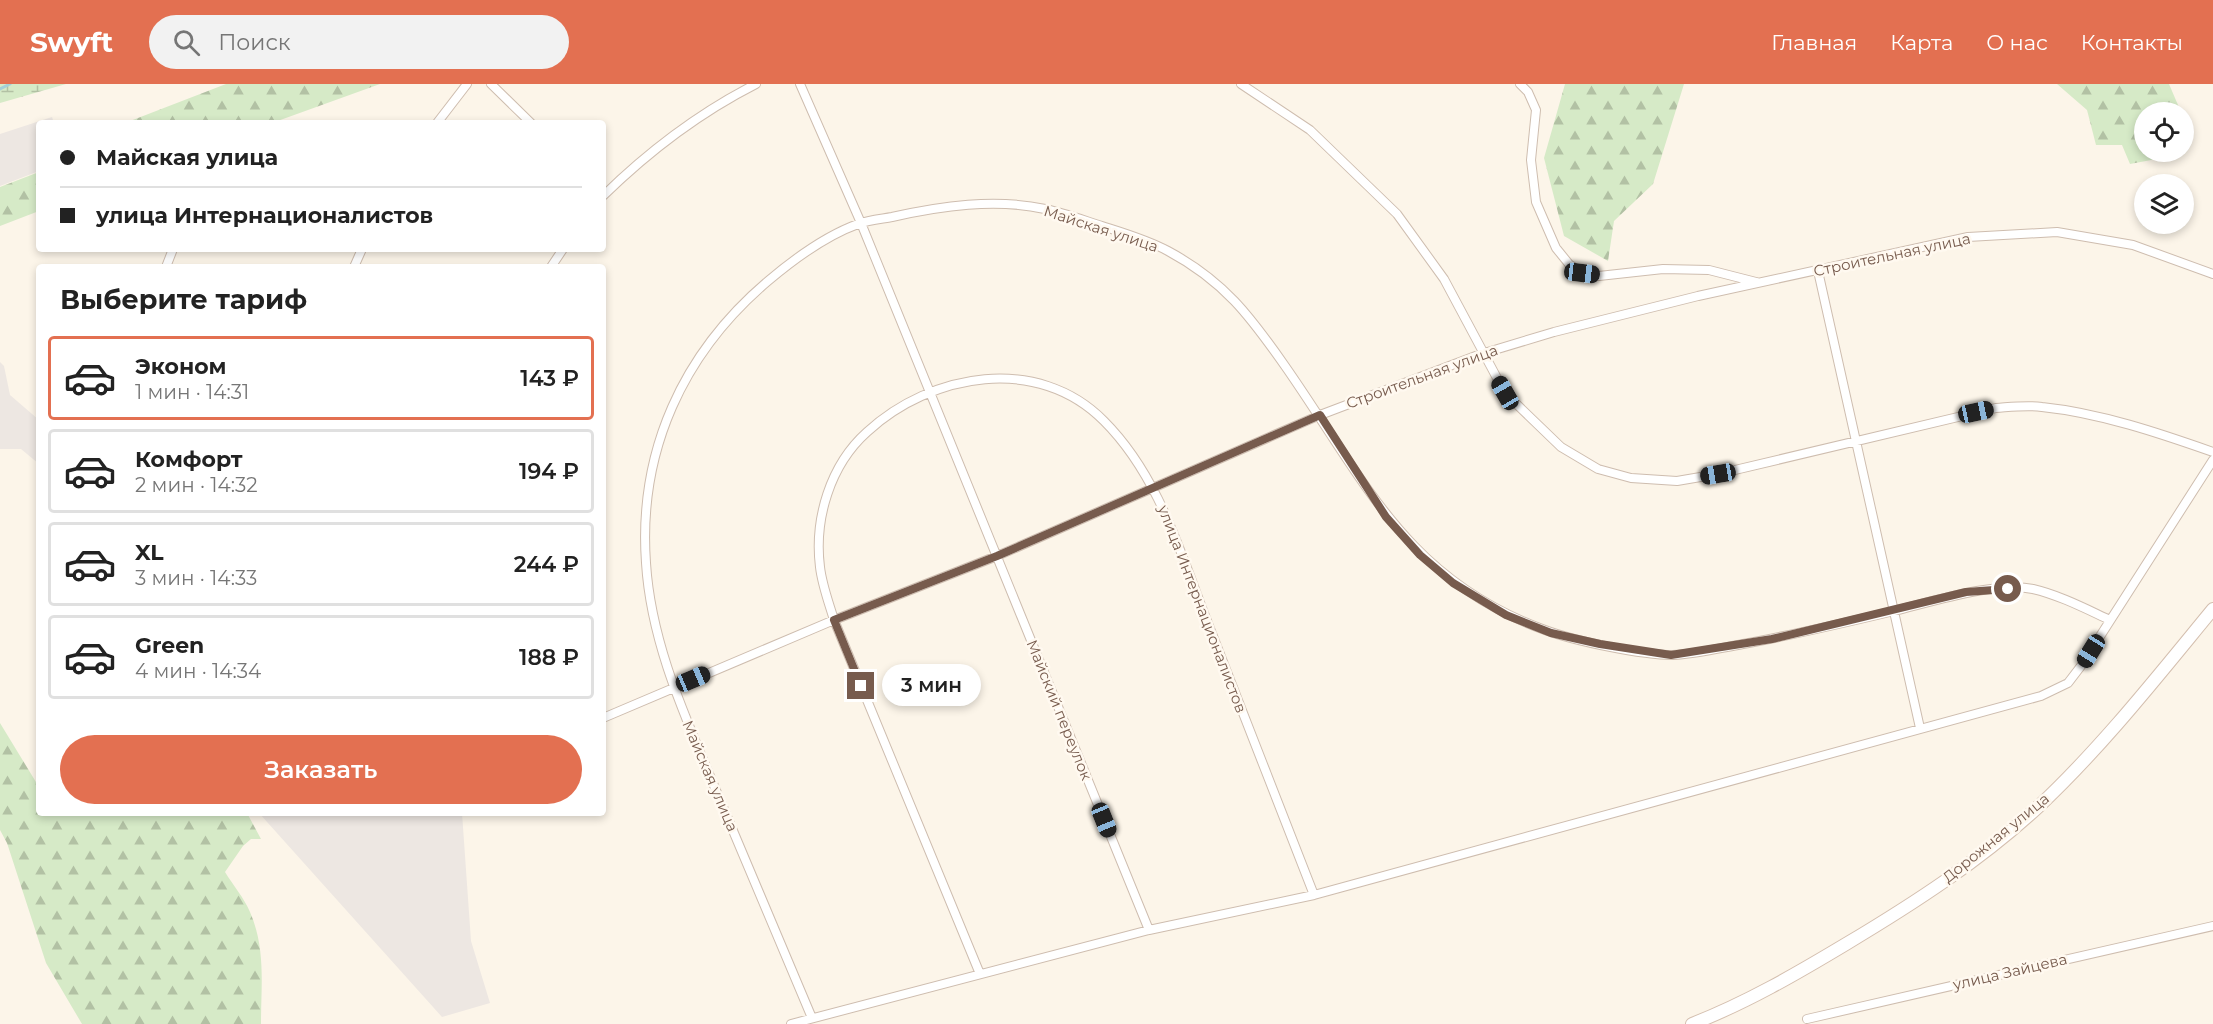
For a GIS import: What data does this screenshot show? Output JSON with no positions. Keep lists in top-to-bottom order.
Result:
{
  "streets": {
    "street": [
      "Майская улица",
      "Строительная улица",
      "улица Интернационалистов",
      "Майский переулок",
      "Дорожная улица",
      "улица Зайцева"
    ]
  },
  "crossings": [
    ["Майская улица", "Строительная улица"],
    ["Майская улица", "Майский переулок"],
    ["Строительная улица", "улица Интернационалистов"],
    ["Строительная улица", "Майский переулок"],
    ["улица Интернационалистов", "Майский переулок"]
  ],
  "page": {
    "header": "Swyft",
    "search": "Поиск",
    "nav": [
      "Главная",
      "Карта",
      "О нас",
      "Контакты"
    ],
    "banner": ["Майская улица", "улица Интернационалистов"],
    "heading": "Выберите тариф",
    "list": [
      {
        "name": "Эконом",
        "note": "1 мин · 14:31",
        "value": "143 ₽"
      },
      {
        "name": "Комфорт",
        "note": "2 мин · 14:32",
        "value": "194 ₽"
      },
      {
        "name": "XL",
        "note": "3 мин · 14:33",
        "value": "244 ₽"
      },
      {
        "name": "Green",
        "note": "4 мин · 14:34",
        "value": "188 ₽"
      }
    ],
    "bubble": "3 мин",
    "buttons": "Заказать"
  }
}
